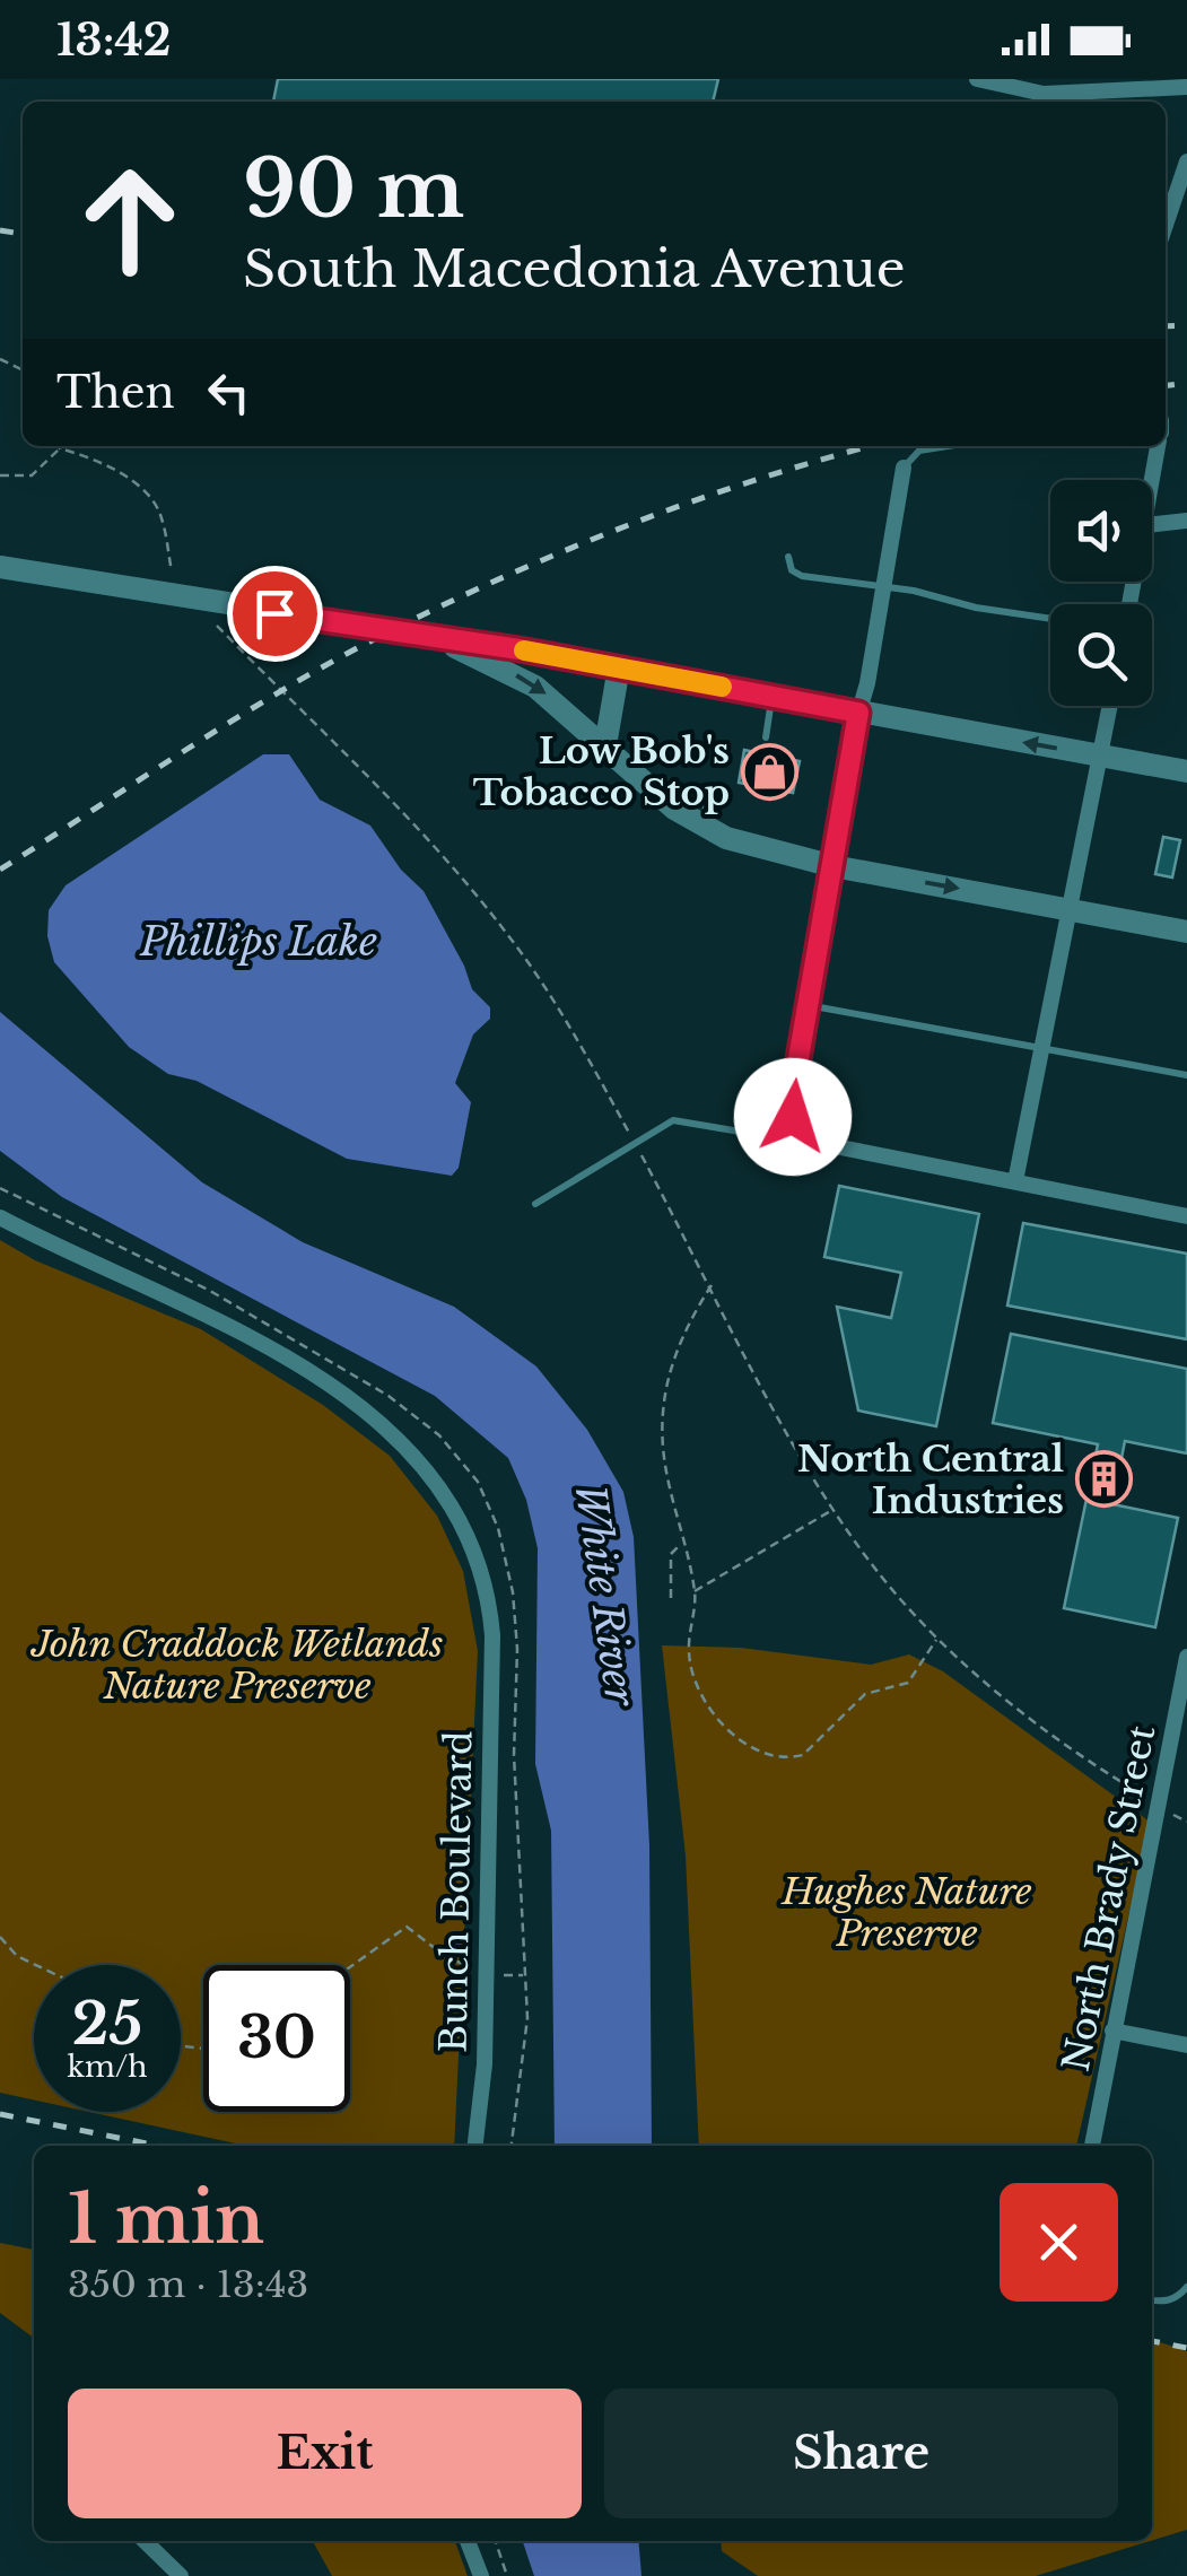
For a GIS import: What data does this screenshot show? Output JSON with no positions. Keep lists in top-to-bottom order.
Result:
{
  "streets": {
    "street": ["Bunch Boulevard", "North Brady Street"]
  },
  "water": ["Phillips Lake", "White River"],
  "parks": ["John Craddock Wetlands Nature Preserve", "Hughes Nature Preserve"],
  "places": {
    "shop": ["Low Bob's Tobacco Stop"],
    "building": ["North Central Industries"]
  },
  "page": {
    "status": "13:42",
    "turn": ["90 m", "South Macedonia Avenue"],
    "then": "Then",
    "speed": "25 km/h",
    "limit": "30",
    "heading": ["1 min", "350 m · 13:43"],
    "buttons": ["Exit", "Share"]
  }
}
